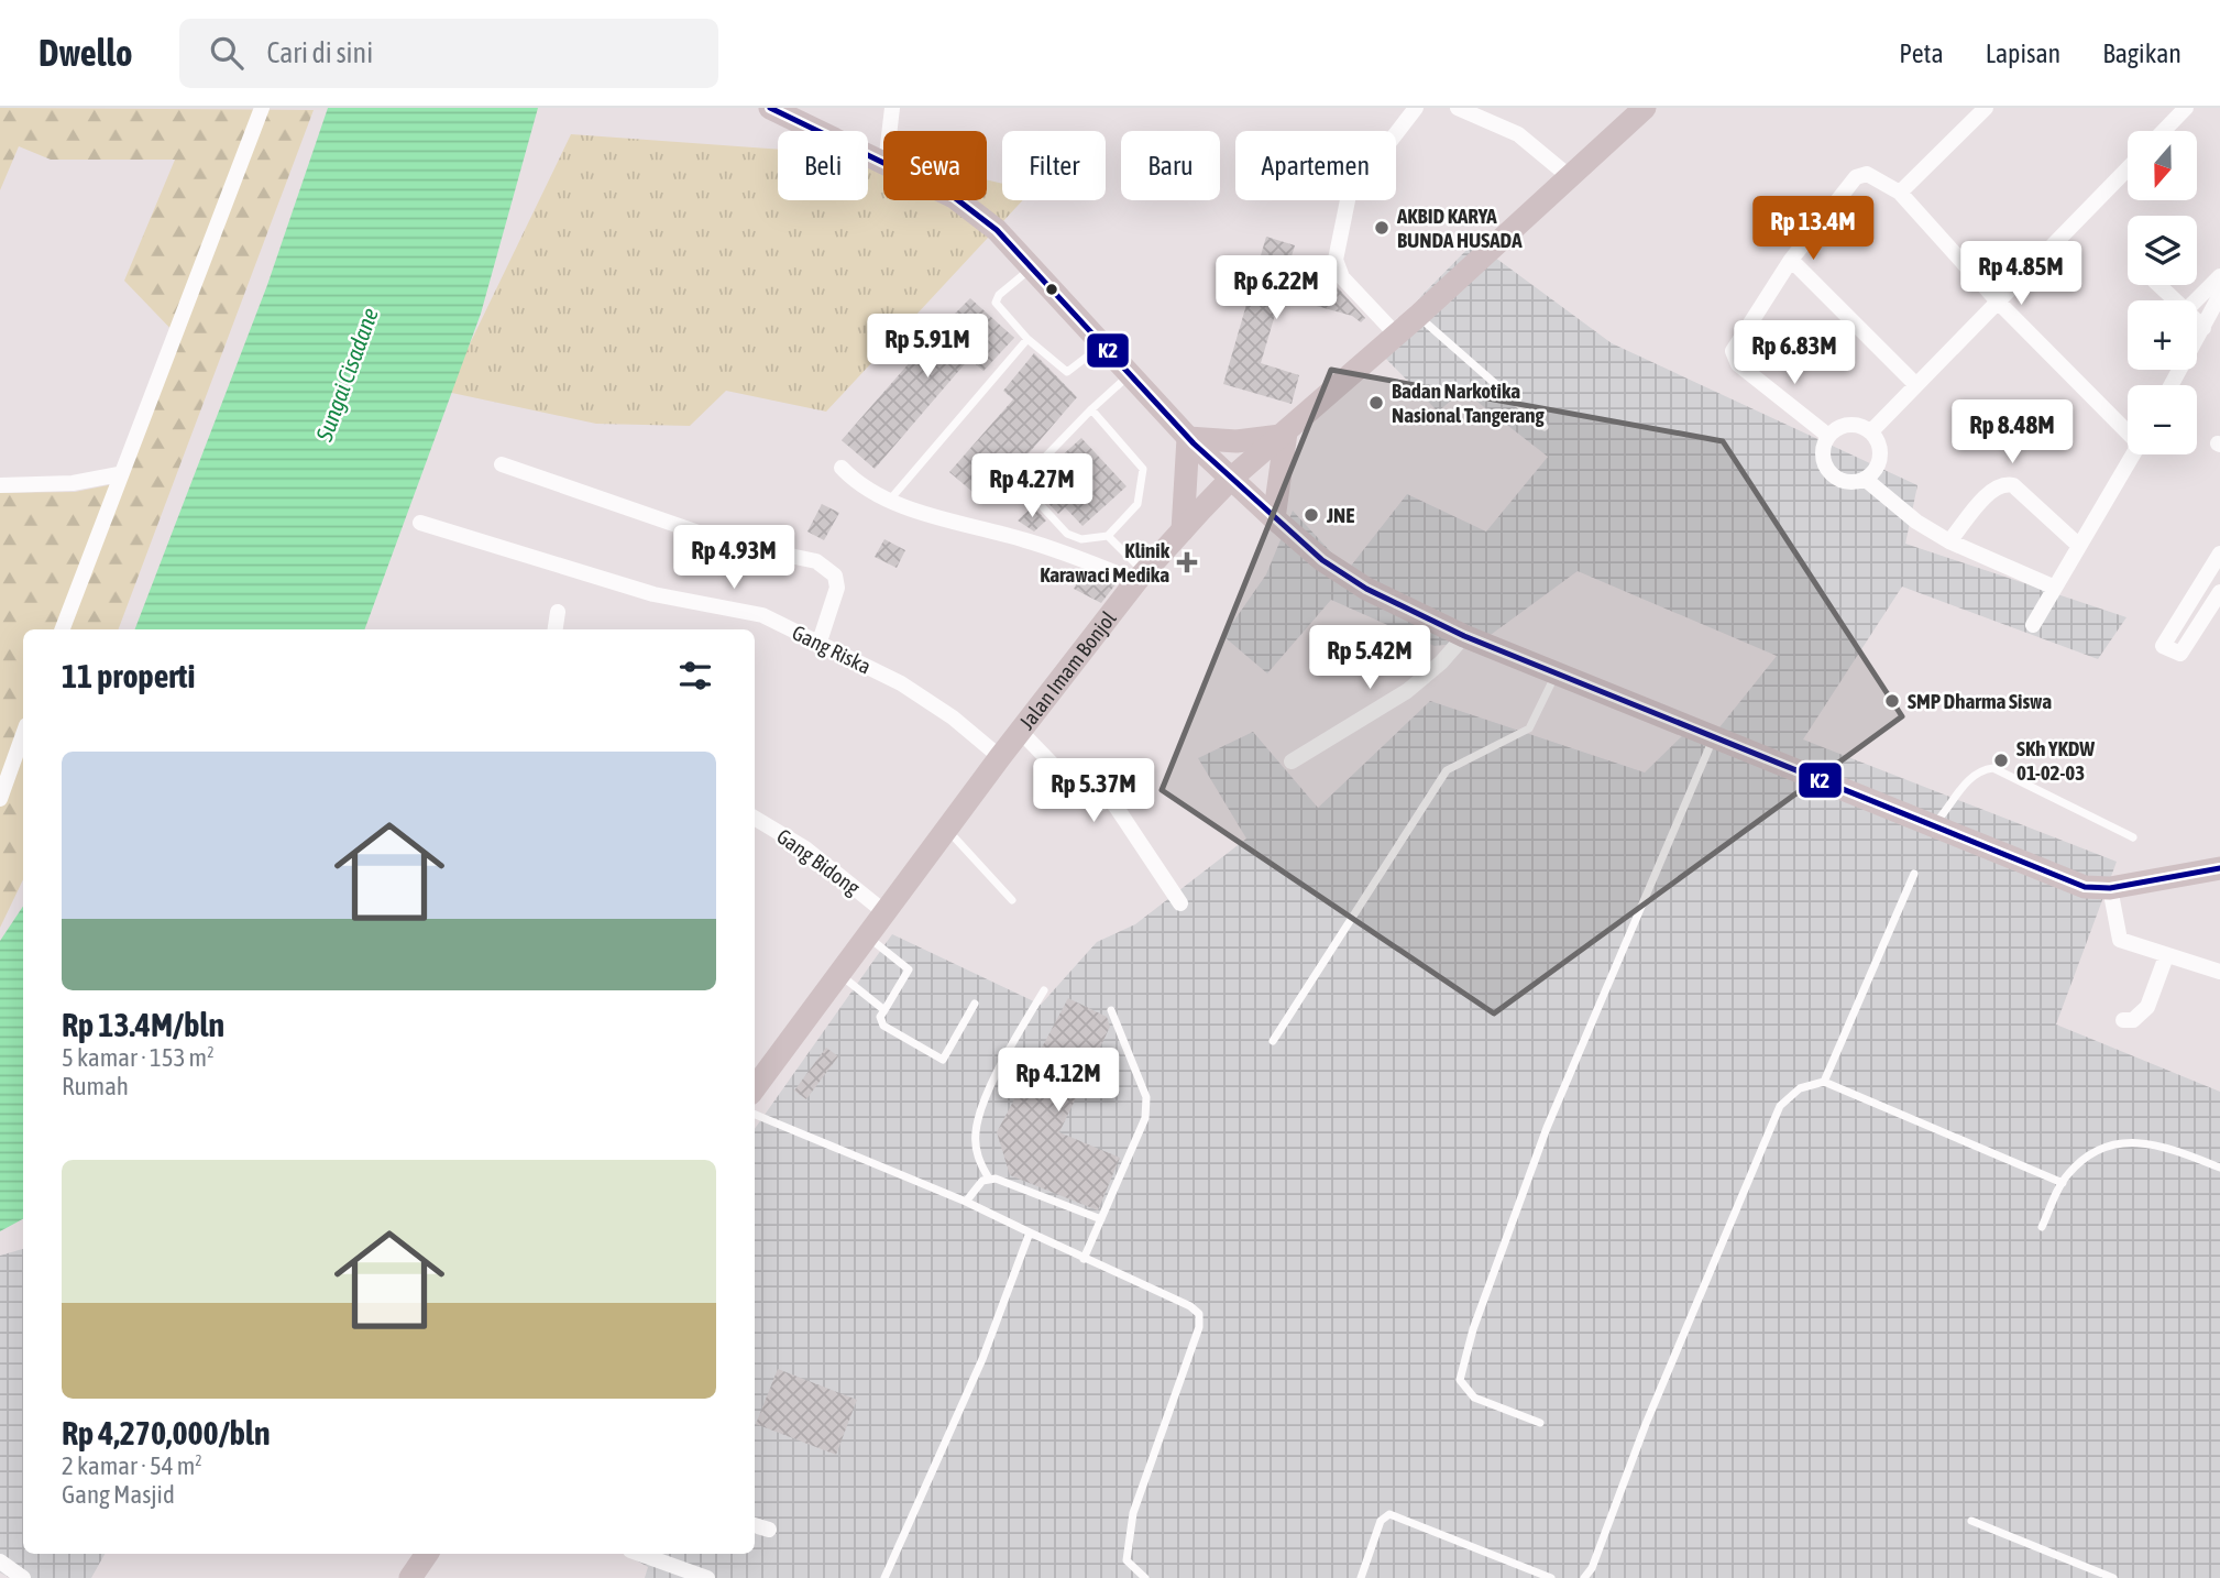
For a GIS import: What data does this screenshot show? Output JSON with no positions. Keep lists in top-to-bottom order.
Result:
{
  "streets": {
    "main road": ["Jalan Imam Bonjol"],
    "street": ["Gang Riska", "Gang Bidong"]
  },
  "crossings": [
    ["Gang Riska", "Jalan Imam Bonjol"],
    ["Jalan Imam Bonjol", "Gang Bidong"]
  ],
  "water": ["Sungai Cisadane"],
  "places": {
    "other": [
      "AKBID KARYA BUNDA HUSADA",
      "Badan Narkotika Nasional Tangerang",
      "JNE",
      "SMP Dharma Siswa",
      "SKh YKDW 01-02-03"
    ],
    "health": ["Klinik Karawaci Medika"]
  },
  "lines": ["transit line K2"],
  "north": "bottom",
  "page": {
    "header": "Dwello",
    "search": "Cari di sini",
    "nav": ["Peta", "Lapisan", "Bagikan"],
    "map_buttons": ["+", "−"],
    "chip": [
      "Beli",
      "Sewa",
      "Filter",
      "Baru",
      "Apartemen"
    ],
    "price": [
      "Rp 13.4M",
      "Rp 4.85M",
      "Rp 6.22M",
      "Rp 5.91M",
      "Rp 6.83M",
      "Rp 8.48M",
      "Rp 4.27M",
      "Rp 4.93M",
      "Rp 5.42M",
      "Rp 5.37M",
      "Rp 4.12M"
    ],
    "heading": "11 properti",
    "list": [
      {
        "name": "Rp 13.4M/bln",
        "note": "5 kamar · 153 m² · Rumah"
      },
      {
        "name": "Rp 4,270,000/bln",
        "note": "2 kamar · 54 m² · Gang Masjid"
      }
    ]
  }
}
